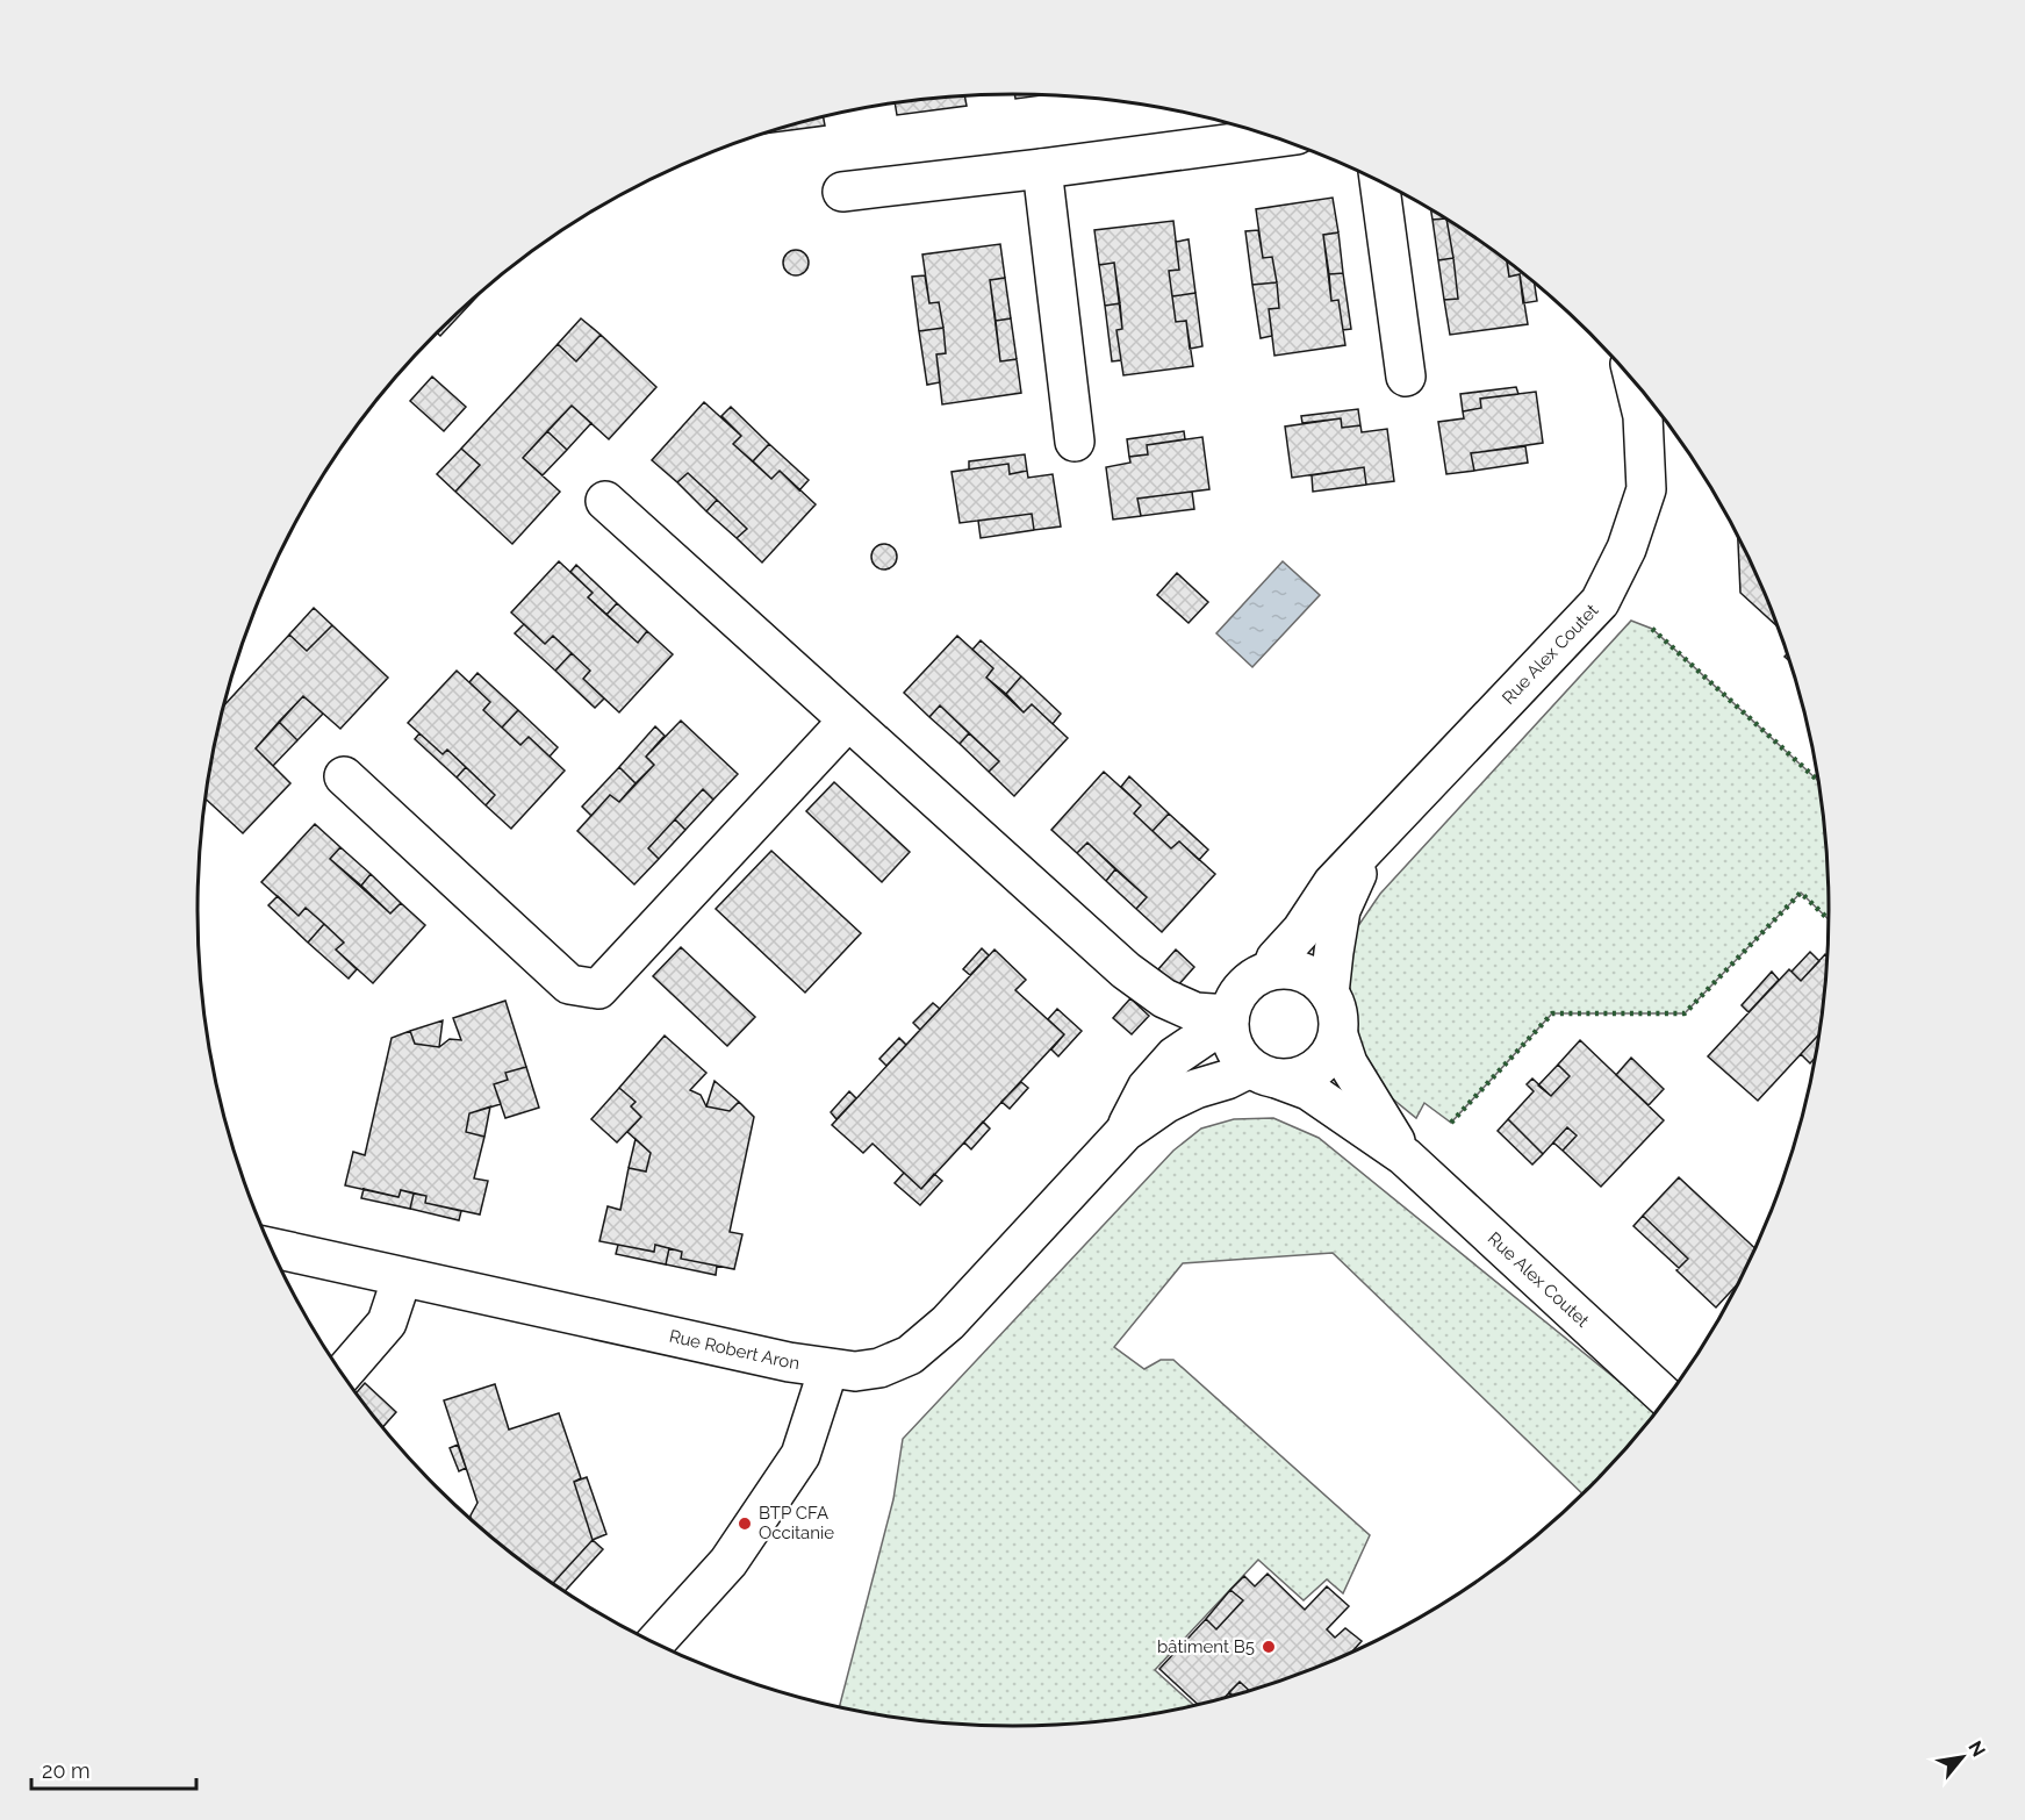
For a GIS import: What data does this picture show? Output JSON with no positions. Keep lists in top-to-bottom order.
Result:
{
  "streets": {
    "street": ["Rue Alex Coutet", "Rue Robert Aron"]
  },
  "crossings": [
    ["Rue Alex Coutet", "Rue Robert Aron"]
  ],
  "places": ["BTP CFA Occitanie", "bâtiment B5"],
  "scale_bar": "20 m",
  "north": "top right"
}
